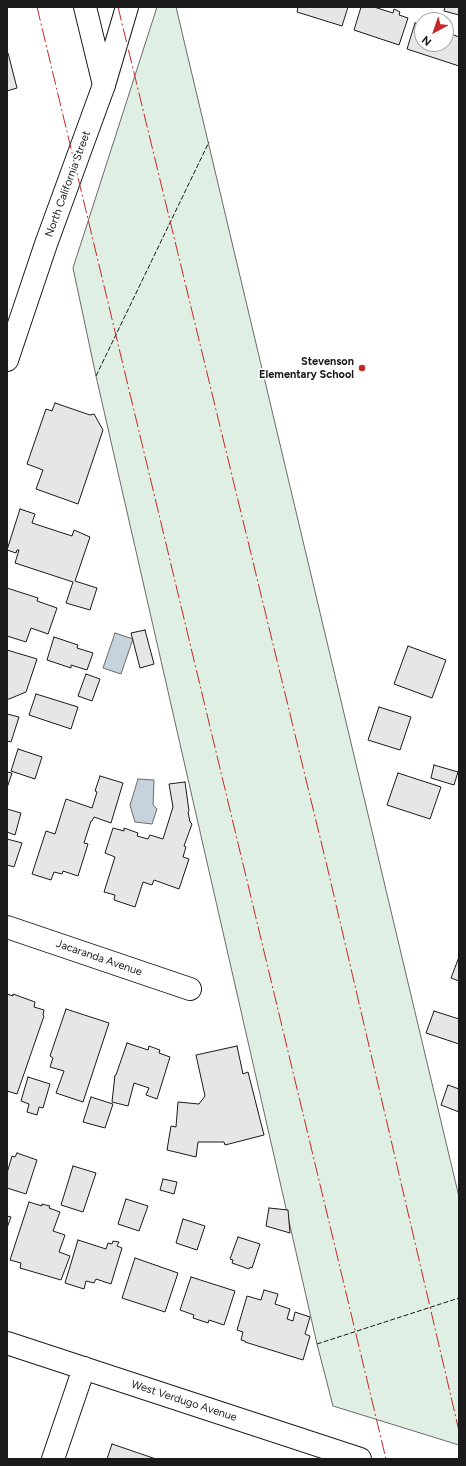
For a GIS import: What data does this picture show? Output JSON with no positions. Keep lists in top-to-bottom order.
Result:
{
  "streets": {
    "street": ["North California Street", "Jacaranda Avenue", "West Verdugo Avenue"]
  },
  "places": ["Stevenson Elementary School"],
  "north": "bottom left"
}
